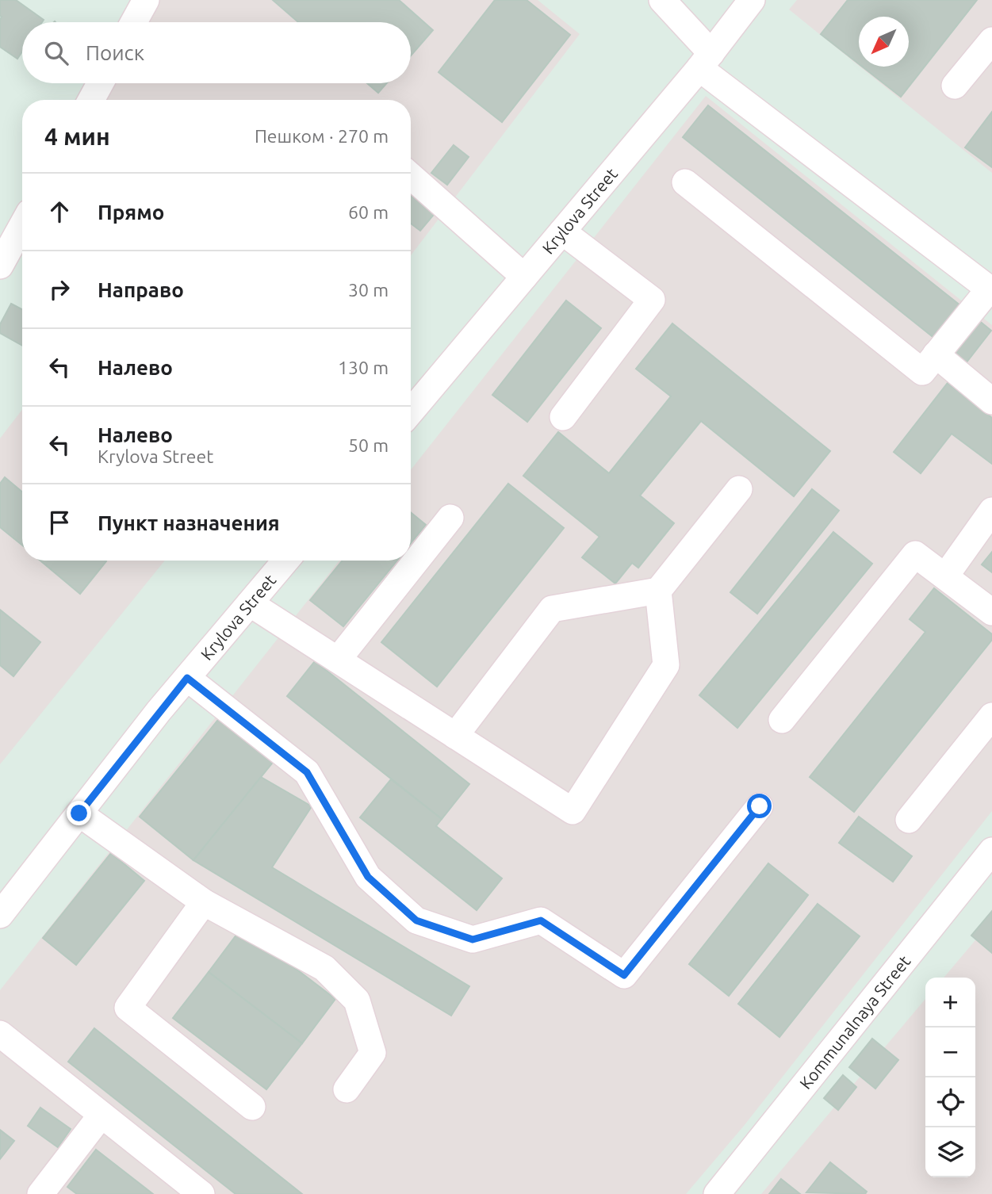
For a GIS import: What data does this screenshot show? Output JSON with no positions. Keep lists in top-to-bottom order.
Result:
{
  "streets": {
    "street": ["Krylova Street", "Kommunalnaya Street"]
  },
  "north": "bottom left",
  "page": {
    "search": "Поиск",
    "heading": ["4 мин", "Пешком · 270 m"],
    "list": [
      ["Прямо", "60 m"],
      ["Направо", "30 m"],
      ["Налево", "130 m"],
      ["Налево", "Krylova Street", "50 m"],
      "Пункт назначения"
    ],
    "map_buttons": ["+", "−"]
  }
}
